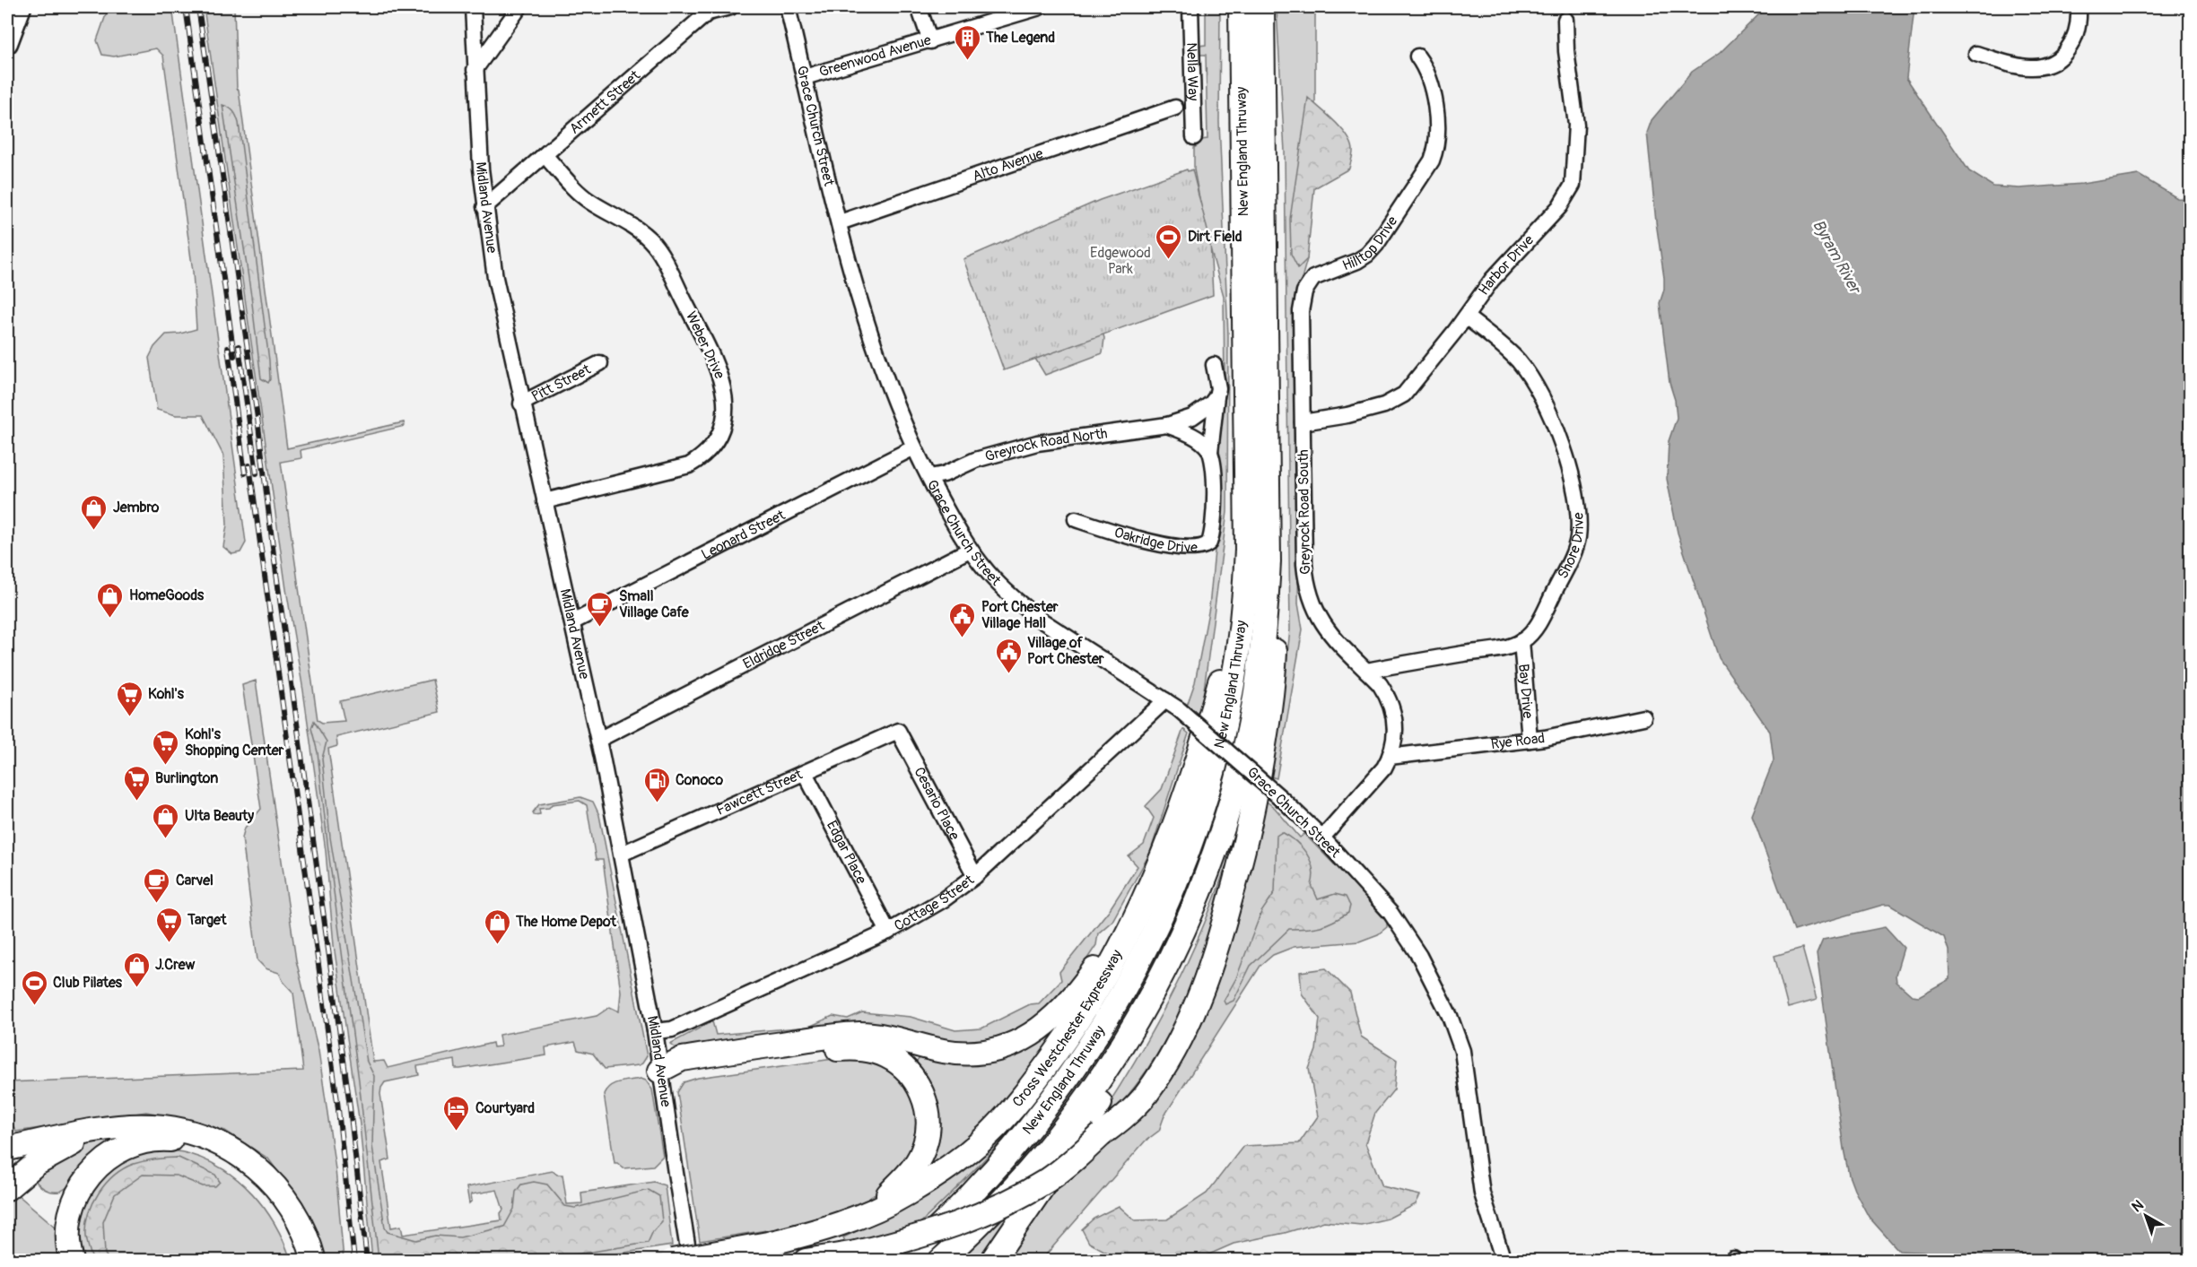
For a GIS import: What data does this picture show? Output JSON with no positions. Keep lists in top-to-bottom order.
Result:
{
  "streets": {
    "highway": ["New England Thruway", "Cross Westchester Expressway"],
    "street": [
      "Greenwood Avenue",
      "Nella Way",
      "Armett Street",
      "Grace Church Street",
      "Alto Avenue",
      "Midland Avenue",
      "Hilltop Drive",
      "Harbor Drive",
      "Weber Drive",
      "Pitt Street",
      "Greyrock Road North",
      "Greyrock Road South",
      "Leonard Street",
      "Oakridge Drive",
      "Shore Drive",
      "Eldridge Street",
      "Bay Drive",
      "Rye Road",
      "Fawcett Street",
      "Cesario Place",
      "Edgar Place",
      "Cottage Street"
    ]
  },
  "crossings": [
    ["Greenwood Avenue", "Grace Church Street"],
    ["Armett Street", "Midland Avenue"],
    ["Armett Street", "Weber Drive"],
    ["Grace Church Street", "Alto Avenue"],
    ["Grace Church Street", "Greyrock Road North"],
    ["Grace Church Street", "Greyrock Road South"],
    ["Grace Church Street", "Leonard Street"],
    ["Grace Church Street", "Eldridge Street"],
    ["Grace Church Street", "Cottage Street"],
    ["New England Thruway", "Cross Westchester Expressway"],
    ["Midland Avenue", "Weber Drive"],
    ["Midland Avenue", "Pitt Street"],
    ["Midland Avenue", "Leonard Street"],
    ["Midland Avenue", "Eldridge Street"],
    ["Midland Avenue", "Fawcett Street"],
    ["Midland Avenue", "Cottage Street"],
    ["Hilltop Drive", "Harbor Drive"],
    ["Hilltop Drive", "Greyrock Road South"],
    ["Harbor Drive", "Greyrock Road South"],
    ["Harbor Drive", "Shore Drive"],
    ["Greyrock Road North", "Oakridge Drive"],
    ["Greyrock Road South", "Rye Road"],
    ["Shore Drive", "Bay Drive"],
    ["Bay Drive", "Rye Road"],
    ["Fawcett Street", "Cesario Place"],
    ["Fawcett Street", "Edgar Place"],
    ["Cesario Place", "Cottage Street"],
    ["Edgar Place", "Cottage Street"]
  ],
  "water": ["Byram River"],
  "parks": ["Edgewood Park"],
  "places": {
    "building": ["The Legend"],
    "sports": ["Dirt Field", "Club Pilates"],
    "shop": [
      "Jembro",
      "HomeGoods",
      "Ulta Beauty",
      "The Home Depot",
      "J.Crew"
    ],
    "cafe": ["Small Village Cafe", "Carvel"],
    "public building": ["Port Chester Village Hall", "Village of Port Chester"],
    "supermarket": [
      "Kohl's",
      "Kohl's Shopping Center",
      "Burlington",
      "Target"
    ],
    "fuel station": ["Conoco"],
    "hotel": ["Courtyard"]
  },
  "north": "top left"
}
